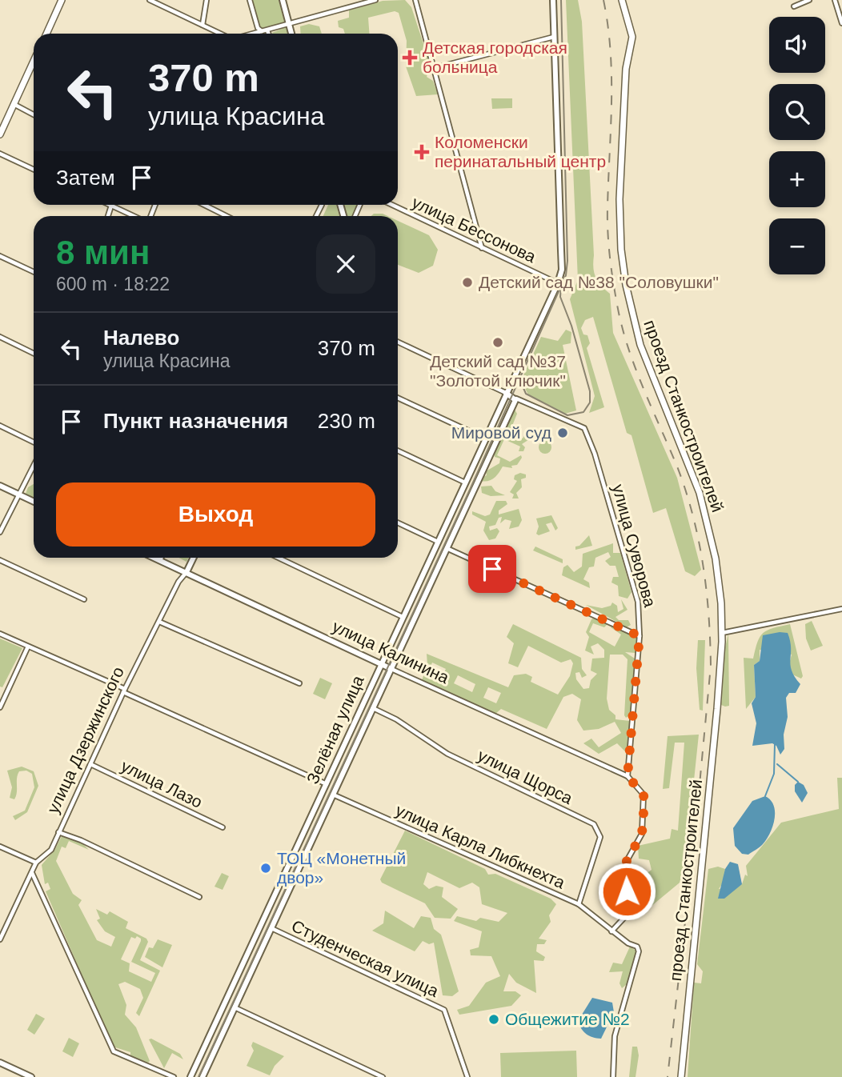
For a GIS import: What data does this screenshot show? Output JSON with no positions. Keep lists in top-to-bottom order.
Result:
{
  "streets": {
    "main road": ["проезд Станкостроителей"],
    "street": [
      "улица Бессонова",
      "улица Суворова",
      "улица Калинина",
      "Зелёная улица",
      "улица Дзержинского",
      "улица Щорса",
      "улица Лазо",
      "улица Карла Либкнехта",
      "Студенческая улица"
    ]
  },
  "crossings": [
    ["улица Суворова", "улица Калинина"],
    ["улица Суворова", "Зелёная улица"],
    ["улица Калинина", "Зелёная улица"],
    ["улица Калинина", "улица Дзержинского"],
    ["Зелёная улица", "улица Щорса"],
    ["Зелёная улица", "улица Карла Либкнехта"],
    ["Зелёная улица", "Студенческая улица"],
    ["улица Дзержинского", "улица Лазо"],
    ["улица Щорса", "улица Карла Либкнехта"]
  ],
  "places": {
    "health": ["Детская городская больница", "Коломенски перинатальный центр"],
    "other": [
      "Детский сад №38 \"Соловушки\"",
      "Детский сад №37 \"Золотой ключик\"",
      "Мировой суд",
      "ТОЦ «Монетный двор»",
      "Общежитие №2"
    ]
  },
  "page": {
    "map_buttons": ["+", "−"],
    "turn": ["370 m", "улица Красина"],
    "then": "Затем",
    "heading": ["8 мин", "600 m · 18:22"],
    "list": [
      {
        "name": "Налево",
        "note": "улица Красина",
        "value": "370 m"
      },
      {
        "name": "Пункт назначения",
        "value": "230 m"
      }
    ],
    "buttons": "Выход"
  }
}
